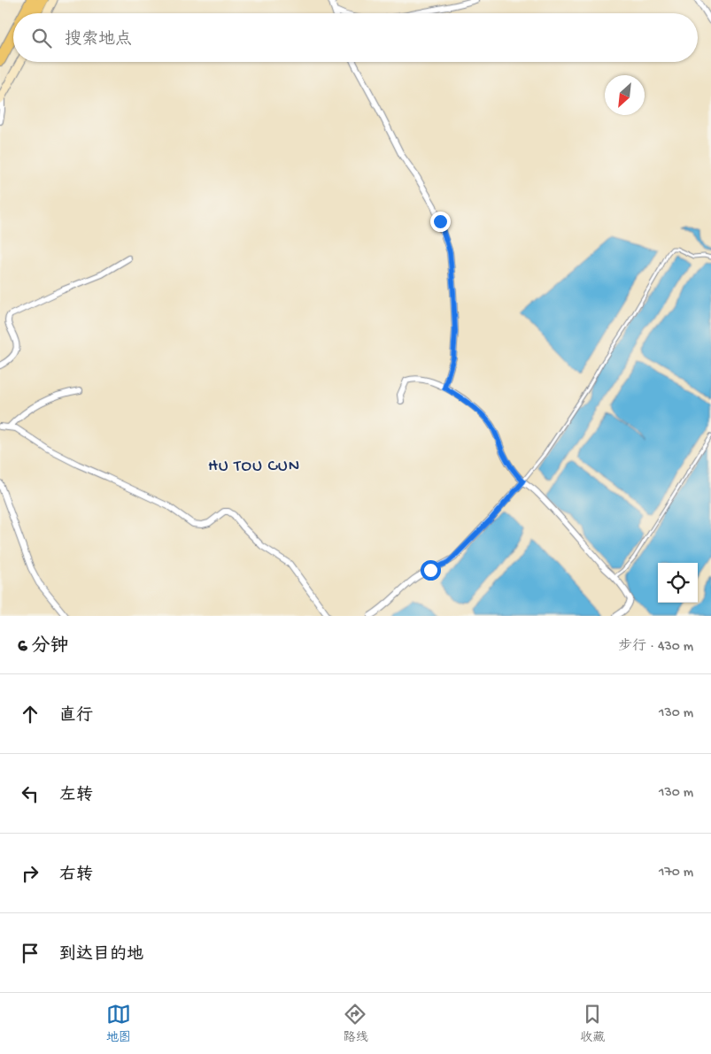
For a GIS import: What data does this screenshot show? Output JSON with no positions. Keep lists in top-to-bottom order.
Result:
{
  "districts": ["HU TOU CUN"],
  "north": "bottom left",
  "page": {
    "search": "搜索地点",
    "heading": ["6 分钟", "步行 · 430 m"],
    "list": [
      ["直行", "130 m"],
      ["左转", "130 m"],
      ["右转", "170 m"],
      "到达目的地"
    ],
    "nav": ["地图", "路线", "收藏"]
  }
}
